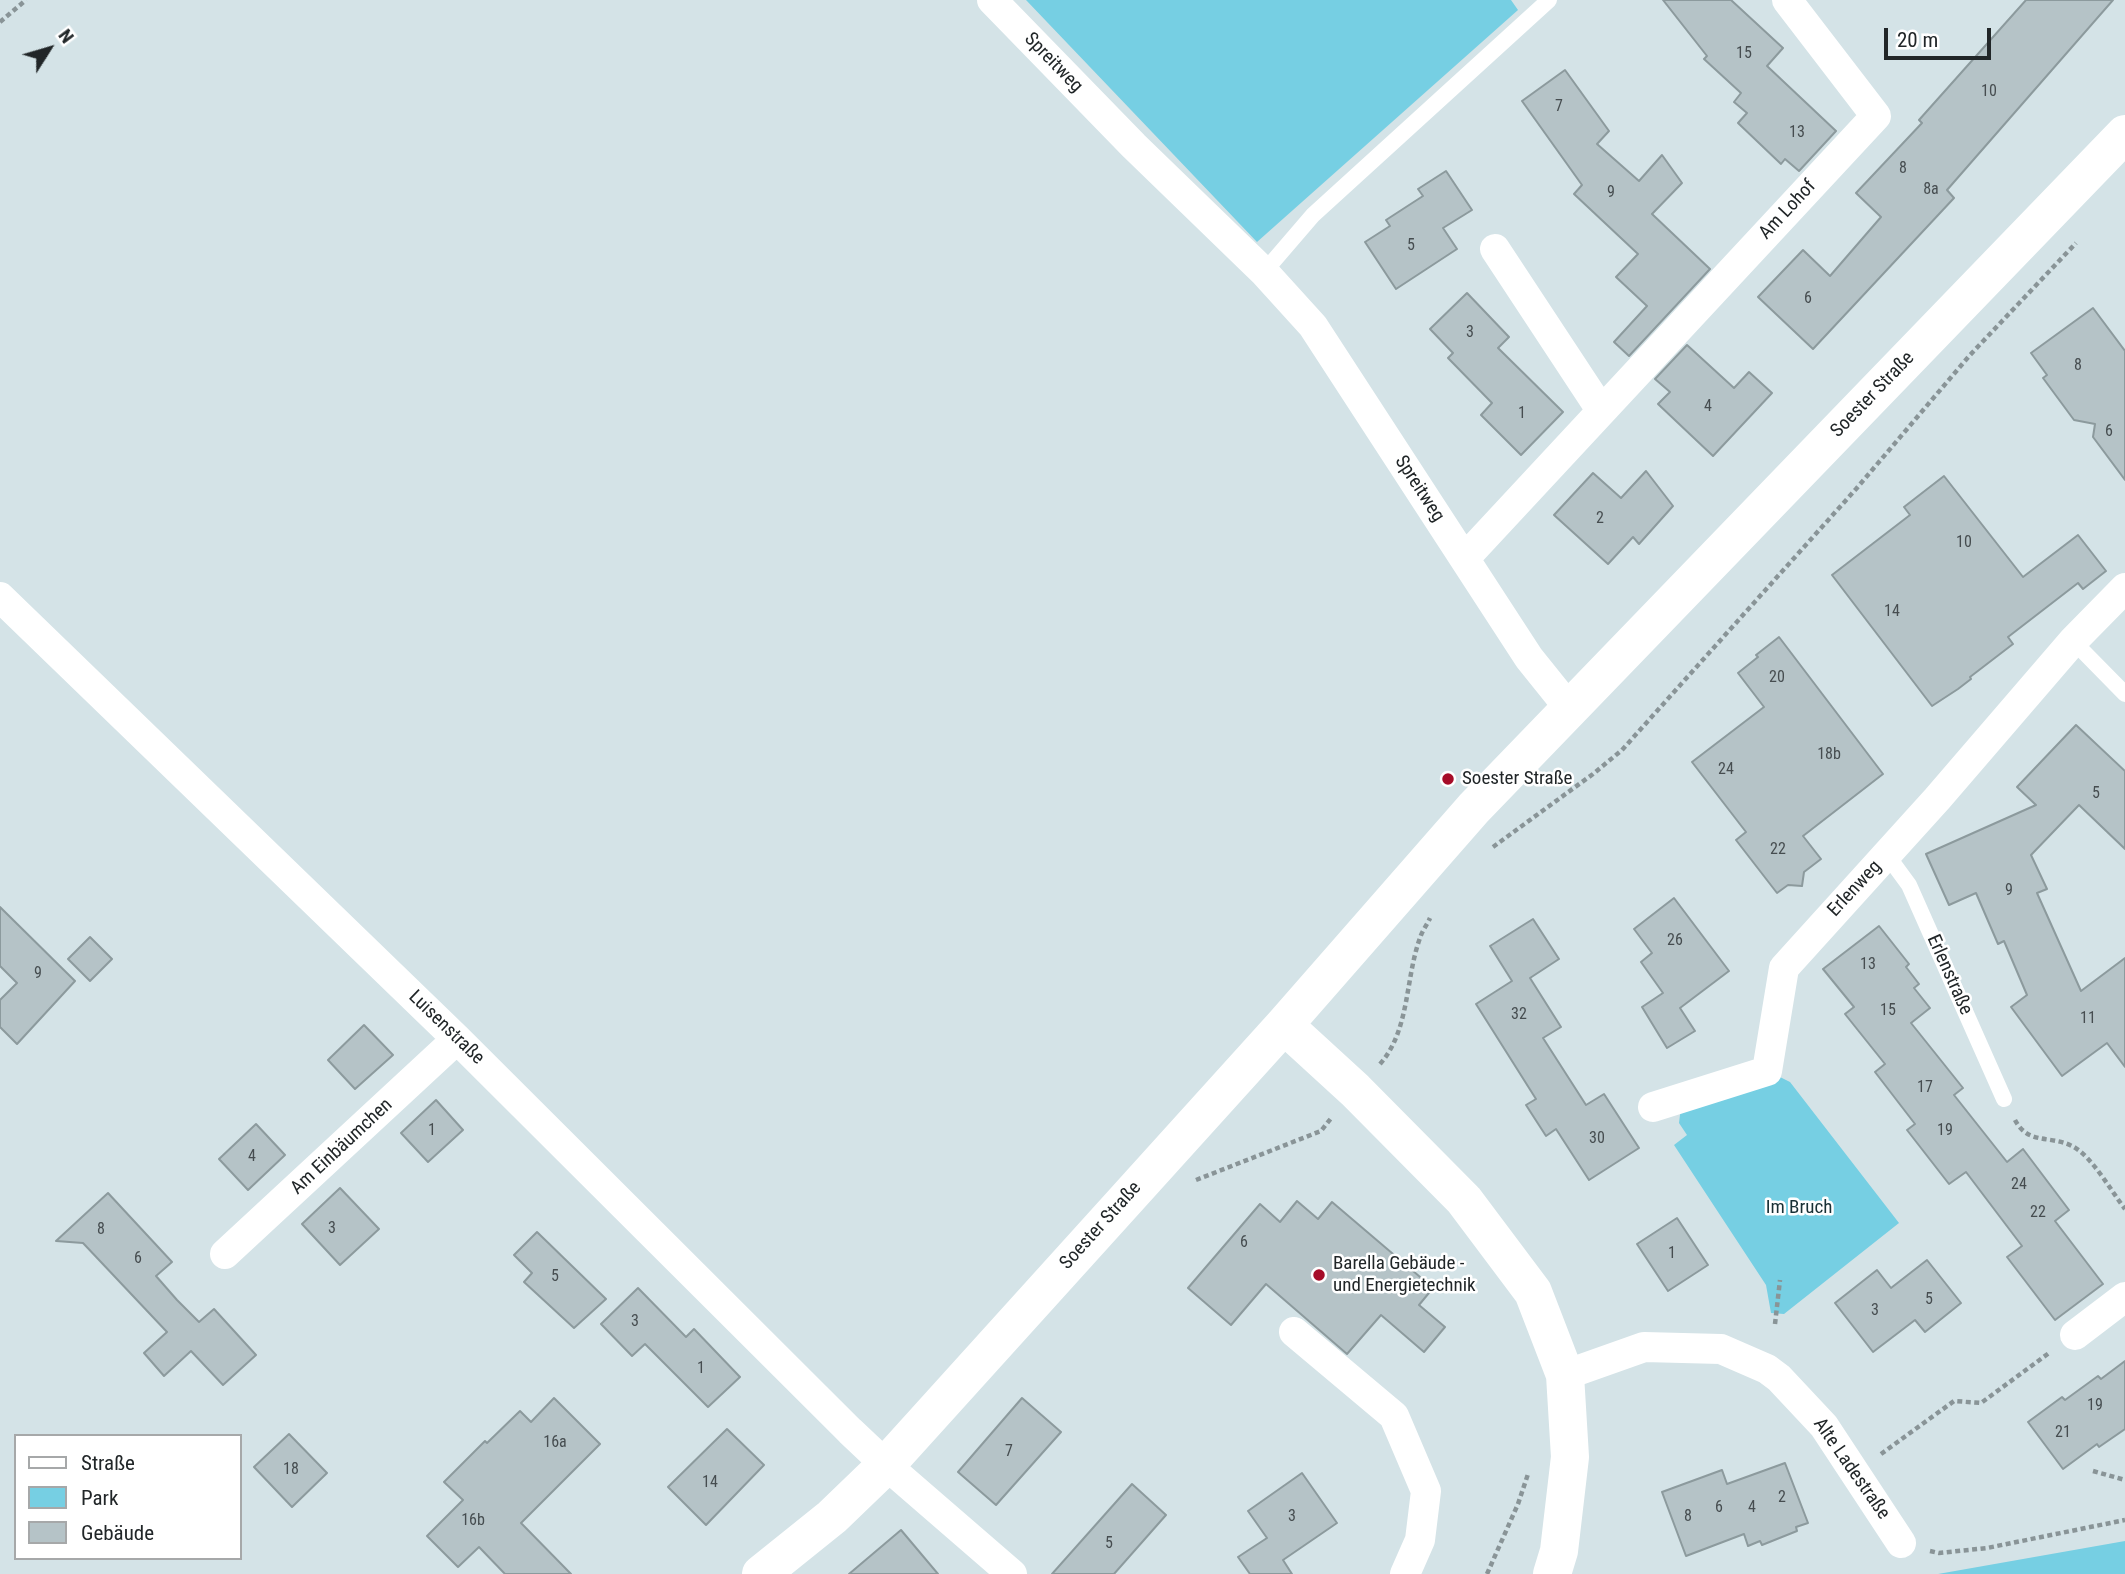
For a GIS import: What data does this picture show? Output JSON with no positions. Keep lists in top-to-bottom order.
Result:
{
  "streets": {
    "street": [
      "Spreitweg",
      "Am Lohof",
      "Soester Straße",
      "Erlenweg",
      "Luisenstraße",
      "Am Einbäumchen",
      "Alte Ladestraße"
    ],
    "lane": ["Erlenstraße"]
  },
  "crossings": [
    ["Spreitweg", "Am Lohof"],
    ["Spreitweg", "Soester Straße"],
    ["Soester Straße", "Luisenstraße"],
    ["Erlenweg", "Erlenstraße"],
    ["Luisenstraße", "Am Einbäumchen"]
  ],
  "parks": ["Im Bruch"],
  "places": ["Soester Straße", "Barella Gebäude - und Energietechnik"],
  "house_numbers": [
    "15",
    "10",
    "7",
    "13",
    "8",
    "8a",
    "9",
    "5",
    "6",
    "3",
    "8",
    "4",
    "1",
    "6",
    "2",
    "10",
    "14",
    "20",
    "18b",
    "24",
    "5",
    "22",
    "9",
    "26",
    "13",
    "9",
    "15",
    "32",
    "11",
    "17",
    "1",
    "19",
    "30",
    "4",
    "24",
    "22",
    "3",
    "8",
    "6",
    "1",
    "6",
    "5",
    "5",
    "3",
    "3",
    "1",
    "19",
    "21",
    "16a",
    "7",
    "18",
    "14",
    "2",
    "6",
    "4",
    "3",
    "8",
    "16b",
    "5"
  ],
  "legend": ["Straße", "Park", "Gebäude"],
  "scale_bar": "20 m",
  "north": "top right"
}
